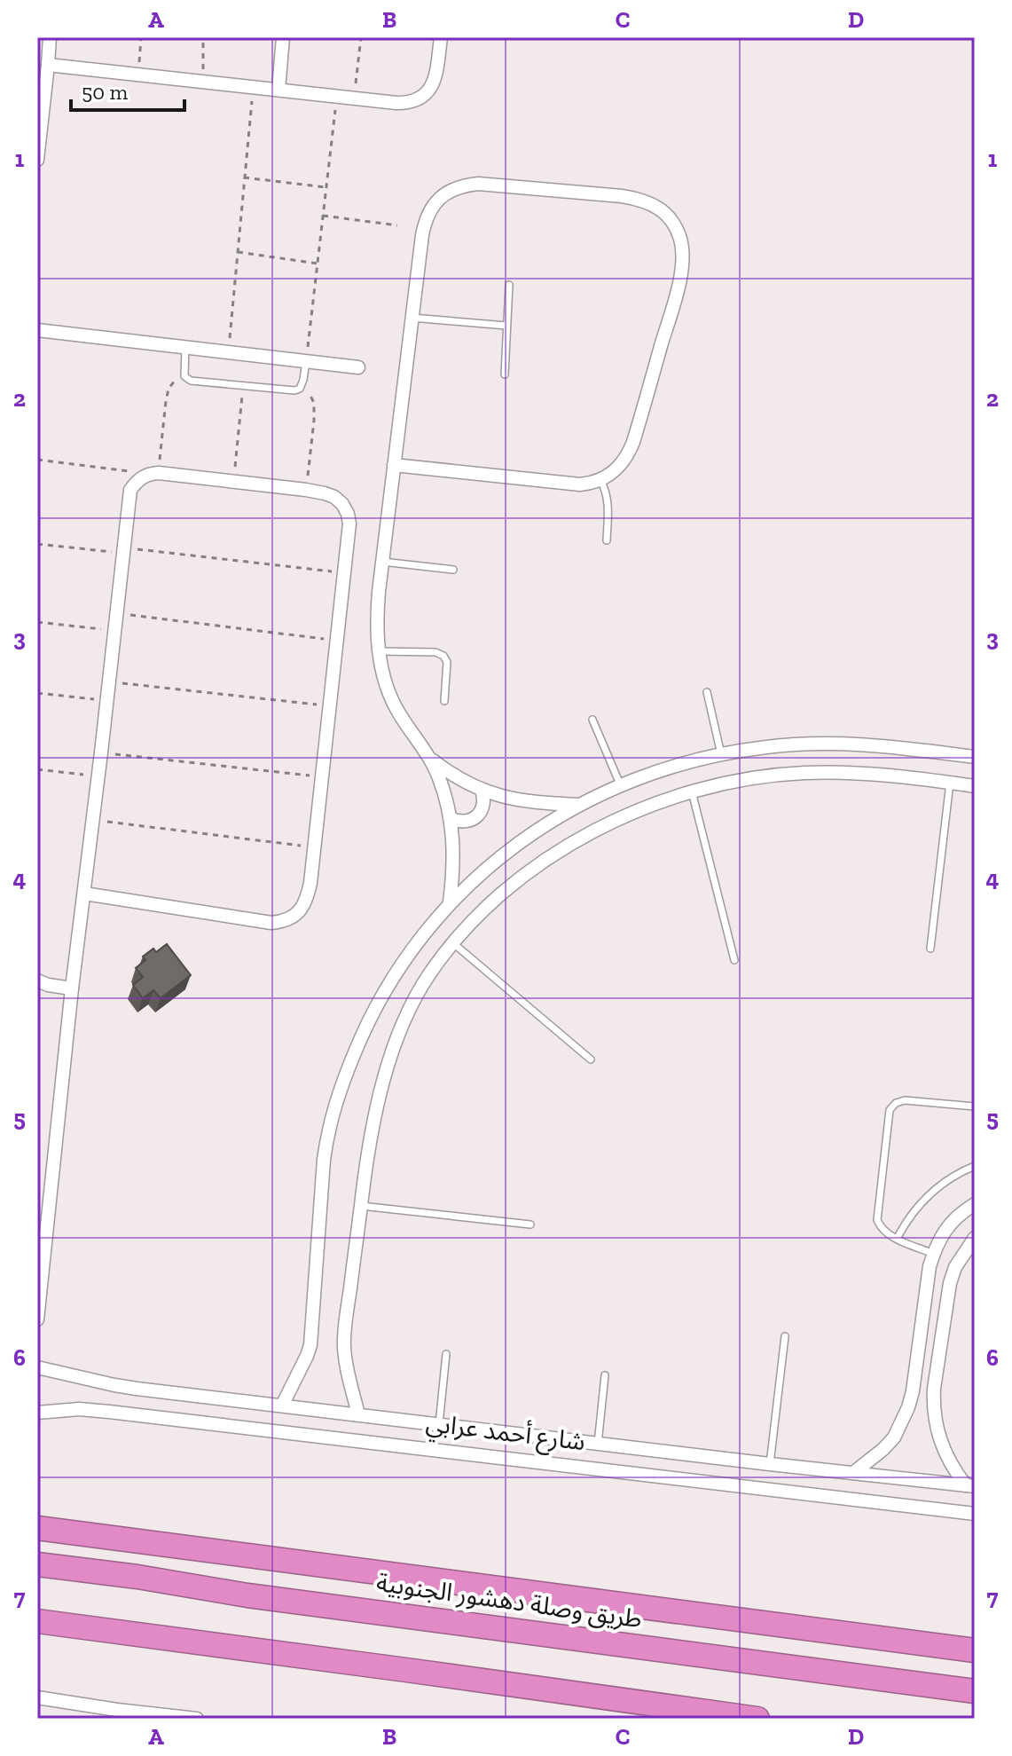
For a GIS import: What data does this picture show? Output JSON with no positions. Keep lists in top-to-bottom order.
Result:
{
  "streets": {
    "highway": ["طريق وصلة دهشور الجنوبية"],
    "street": ["شارع أحمد عرابي"]
  },
  "scale_bar": "50 m",
  "grid": {
    "columns": [
      "A",
      "B",
      "C",
      "D"
    ],
    "rows": [
      "1",
      "2",
      "3",
      "4",
      "5",
      "6",
      "7"
    ]
  }
}
